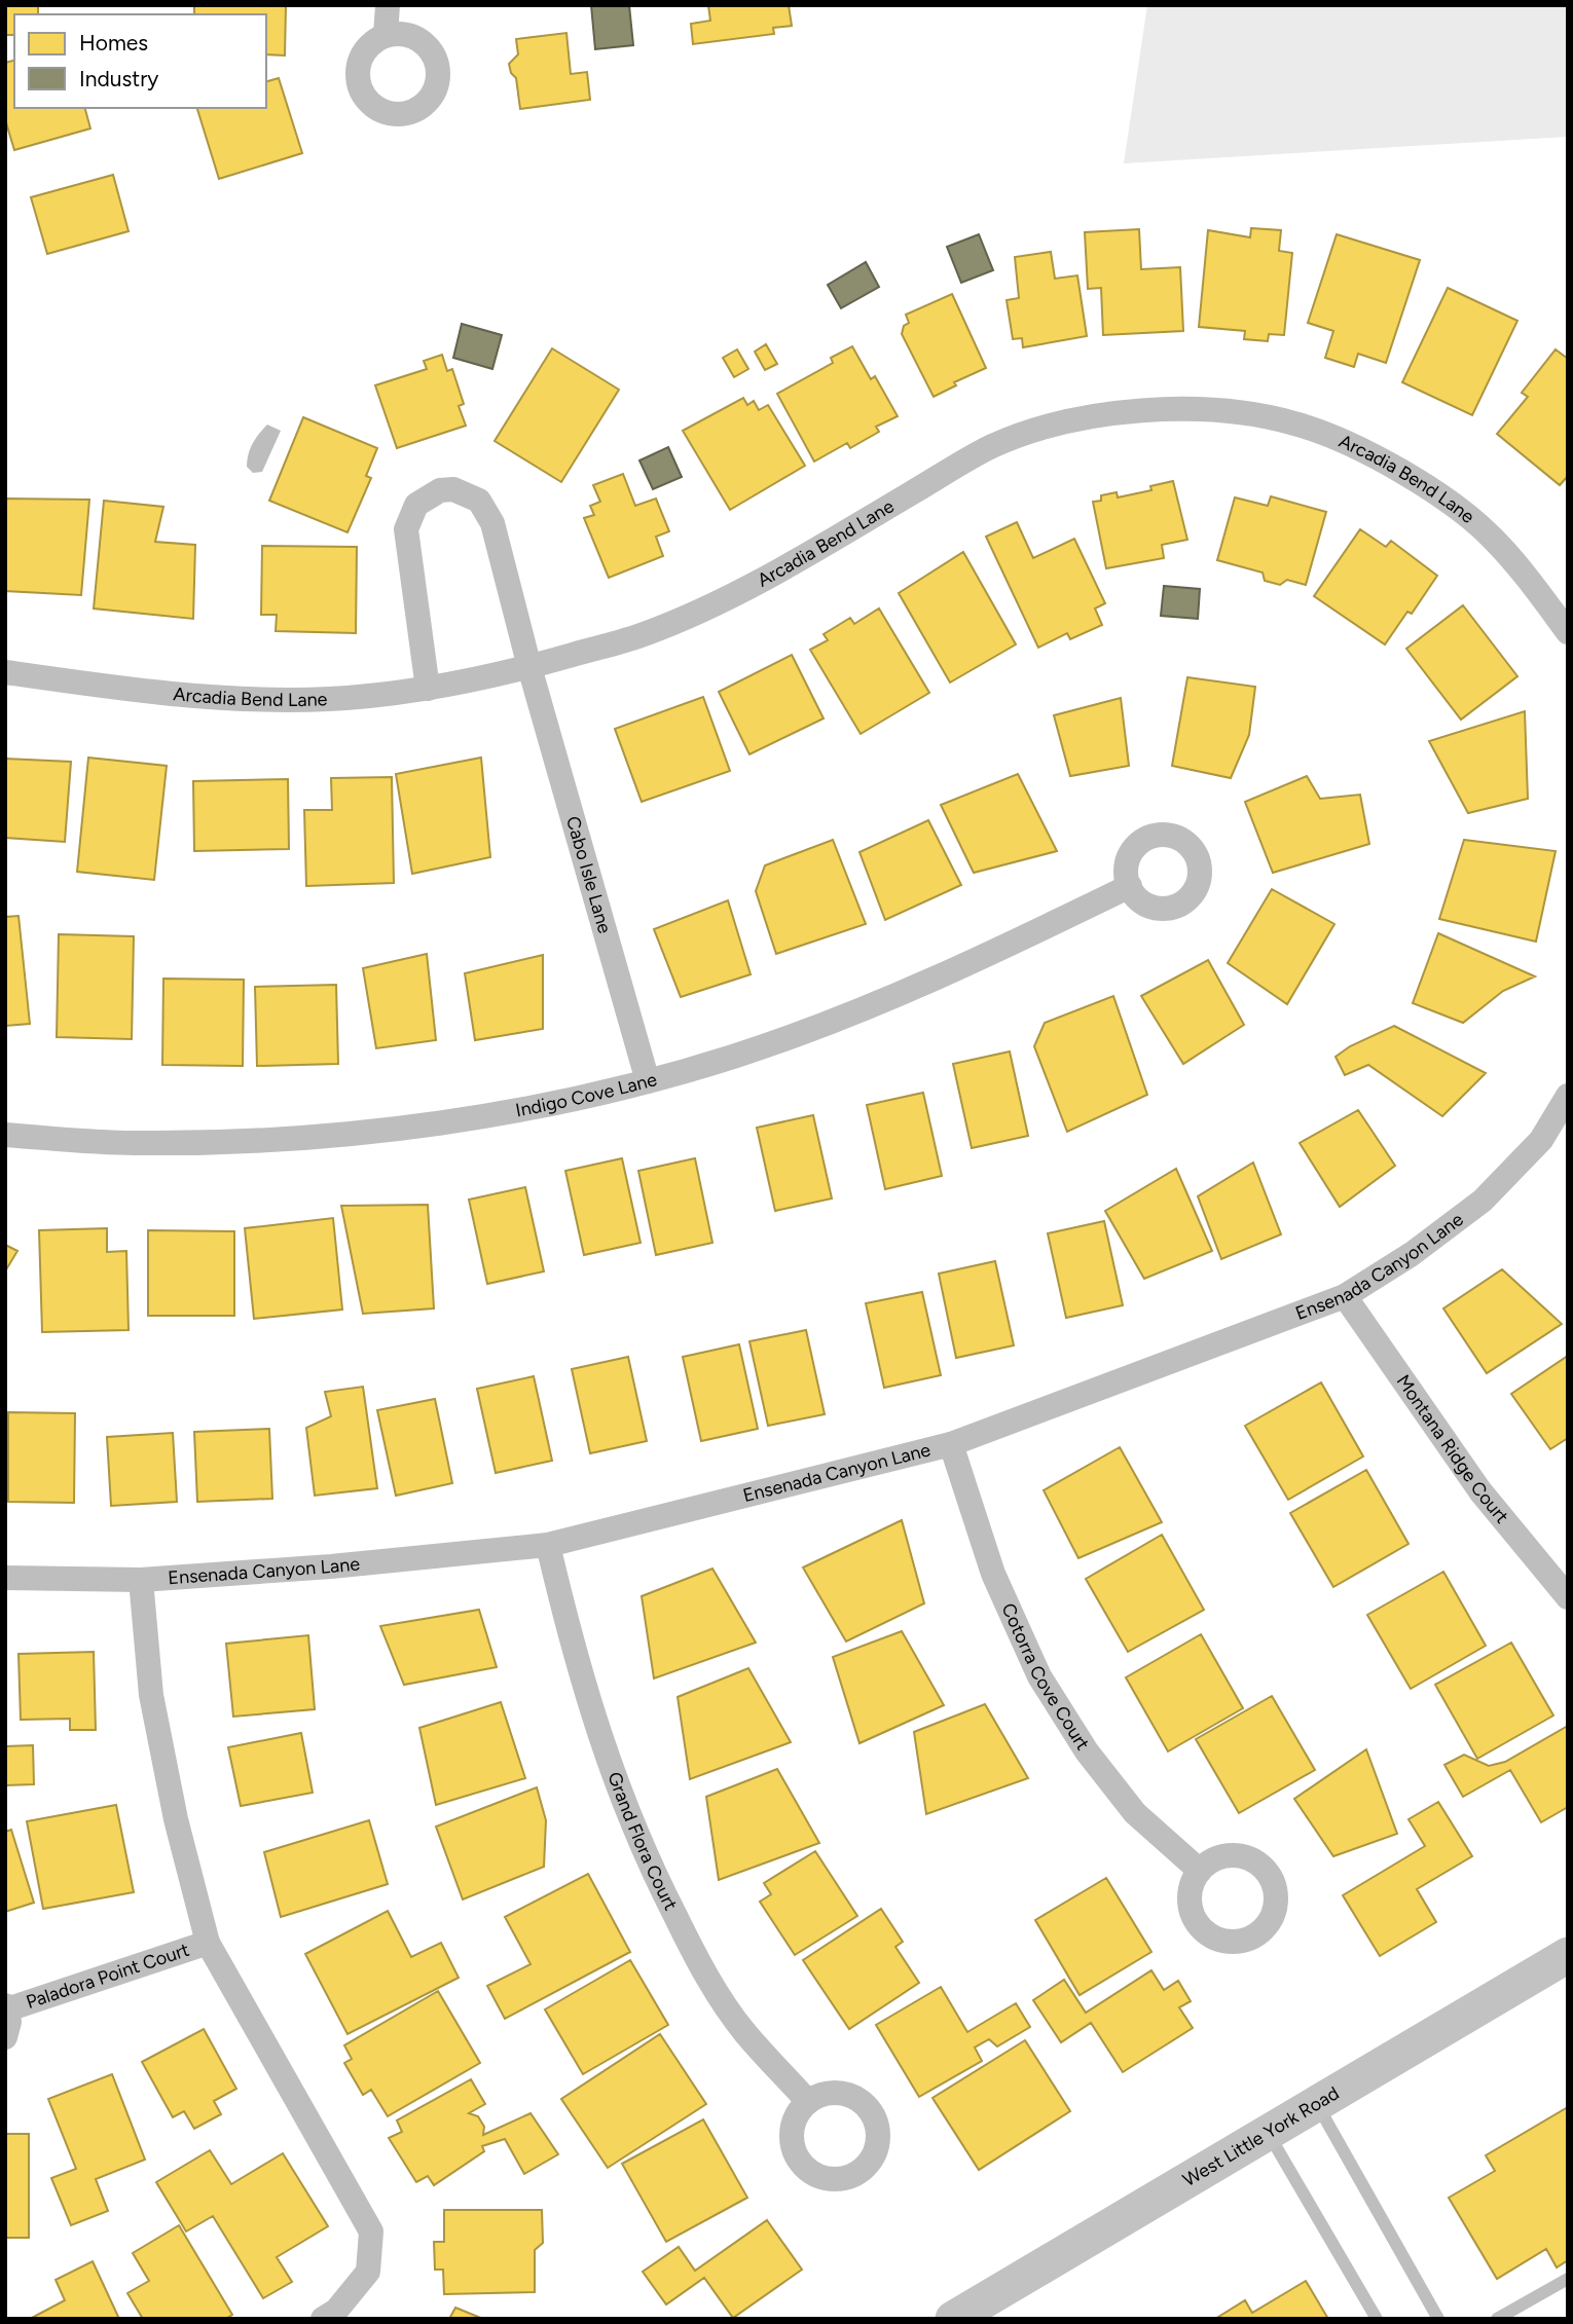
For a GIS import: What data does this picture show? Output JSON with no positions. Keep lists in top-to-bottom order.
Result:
{
  "streets": {
    "main road": ["West Little York Road"],
    "street": [
      "Arcadia Bend Lane",
      "Cabo Isle Lane",
      "Indigo Cove Lane",
      "Ensenada Canyon Lane",
      "Montana Ridge Court",
      "Cotorra Cove Court",
      "Grand Flora Court",
      "Paladora Point Court"
    ]
  },
  "crossings": [
    ["Arcadia Bend Lane", "Cabo Isle Lane"],
    ["Cabo Isle Lane", "Indigo Cove Lane"],
    ["Ensenada Canyon Lane", "Montana Ridge Court"],
    ["Ensenada Canyon Lane", "Cotorra Cove Court"],
    ["Ensenada Canyon Lane", "Grand Flora Court"]
  ],
  "legend": ["Homes", "Industry"]
}
